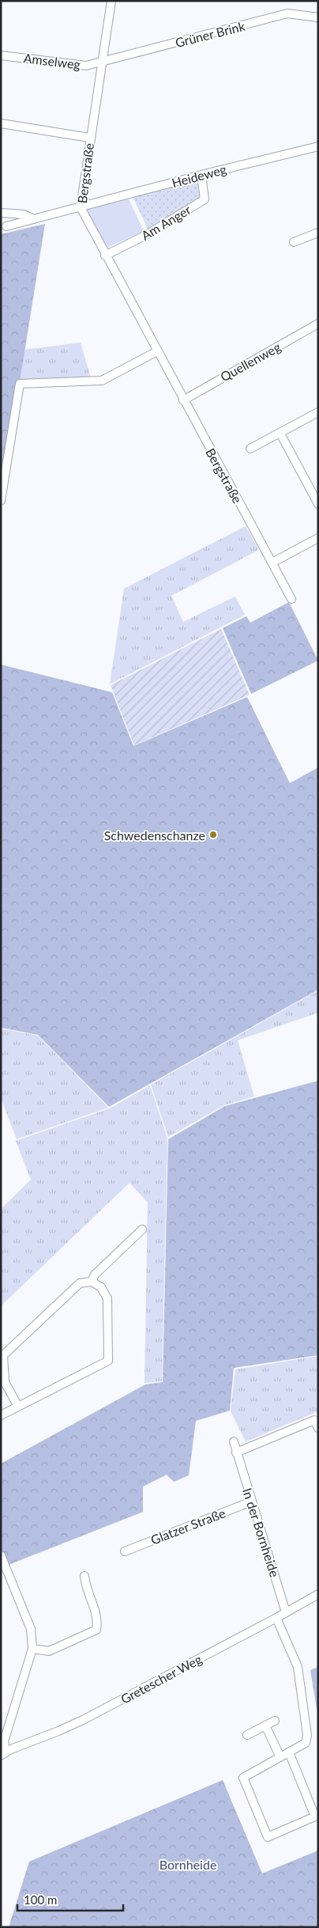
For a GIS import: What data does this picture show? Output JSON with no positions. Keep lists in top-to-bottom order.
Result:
{
  "streets": {
    "street": [
      "Grüner Brink",
      "Amselweg",
      "Bergstraße",
      "Heideweg",
      "Am Anger",
      "Quellenweg",
      "Glatzer Straße",
      "In der Bornheide",
      "Gretescher Weg"
    ]
  },
  "crossings": [
    ["Grüner Brink", "Amselweg"],
    ["Grüner Brink", "Bergstraße"],
    ["Amselweg", "Bergstraße"],
    ["Bergstraße", "Heideweg"],
    ["Bergstraße", "Am Anger"],
    ["Bergstraße", "Quellenweg"],
    ["Heideweg", "Am Anger"],
    ["Glatzer Straße", "In der Bornheide"],
    ["In der Bornheide", "Gretescher Weg"]
  ],
  "parks": ["Bornheide"],
  "places": ["Schwedenschanze"],
  "scale_bar": "100 m"
}
